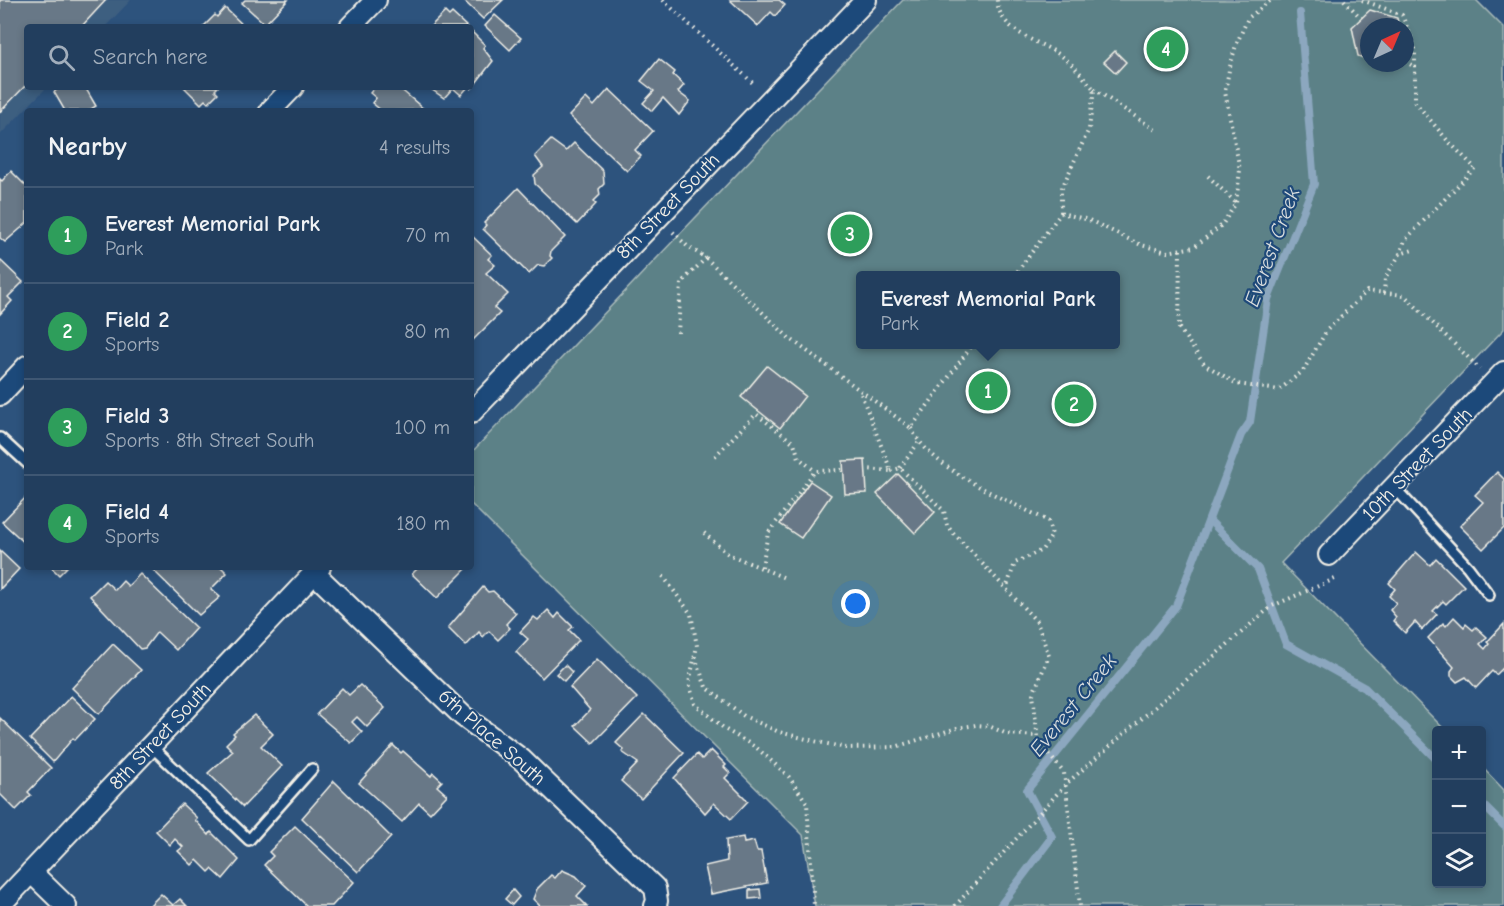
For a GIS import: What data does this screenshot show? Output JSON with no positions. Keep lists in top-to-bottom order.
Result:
{
  "streets": {
    "street": ["8th Street South", "10th Street South", "6th Place South"]
  },
  "crossings": [
    ["8th Street South", "6th Place South"]
  ],
  "water": ["Everest Creek"],
  "north": "top right",
  "page": {
    "search": "Search here",
    "pins": [
      "4",
      "3",
      "1",
      "2"
    ],
    "heading": ["Nearby", "4 results"],
    "list": [
      {
        "mark": "1",
        "name": "Everest Memorial Park",
        "note": "Park",
        "value": "70 m"
      },
      {
        "mark": "2",
        "name": "Field 2",
        "note": "Sports",
        "value": "80 m"
      },
      {
        "mark": "3",
        "name": "Field 3",
        "note": "Sports · 8th Street South",
        "value": "100 m"
      },
      {
        "mark": "4",
        "name": "Field 4",
        "note": "Sports",
        "value": "180 m"
      }
    ],
    "popup": ["Everest Memorial Park", "Park"],
    "map_buttons": ["+", "−"]
  }
}
